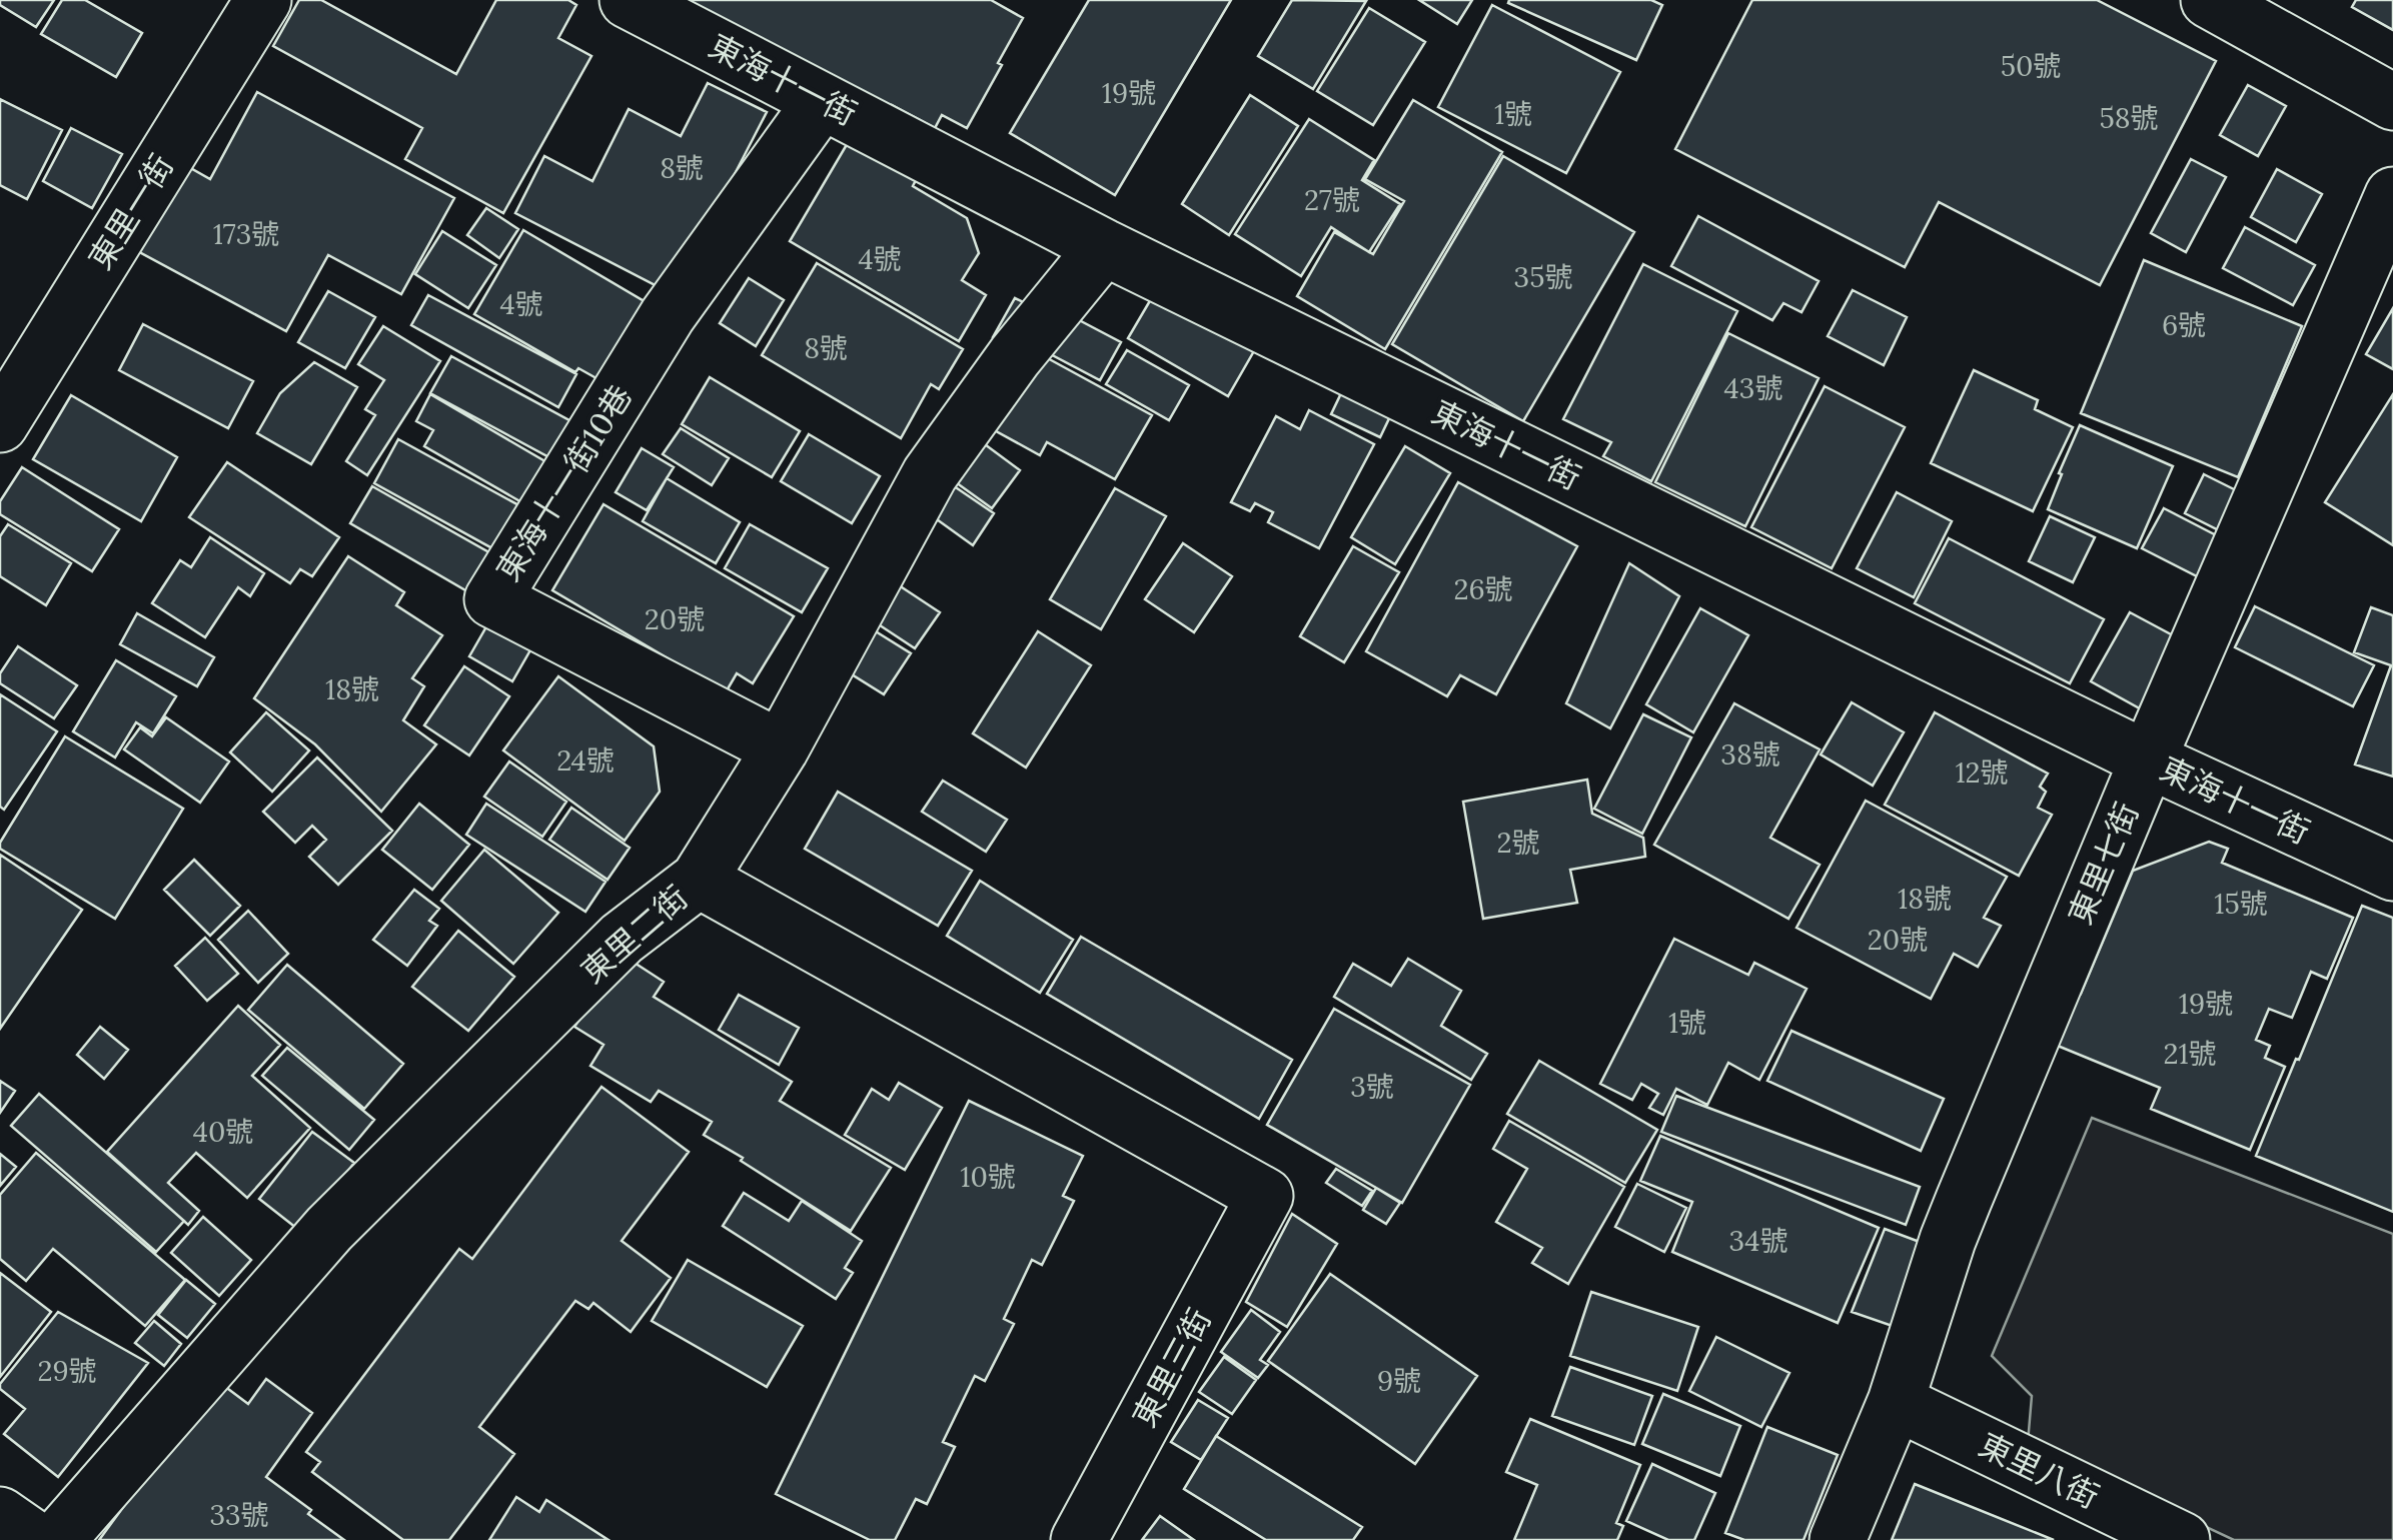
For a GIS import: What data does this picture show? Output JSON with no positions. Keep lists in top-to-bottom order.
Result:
{
  "streets": {
    "street": [
      "東海十一街",
      "東里一街",
      "東海十一街10巷",
      "東里七街",
      "東里二街",
      "東里三街",
      "東里八街"
    ]
  },
  "crossings": [
    ["東海十一街", "東海十一街10巷"],
    ["東海十一街", "東里七街"],
    ["東海十一街", "東里二街"],
    ["東海十一街10巷", "東里二街"],
    ["東里七街", "東里八街"],
    ["東里二街", "東里三街"]
  ],
  "house_numbers": [
    "50號",
    "19號",
    "1號",
    "58號",
    "8號",
    "27號",
    "173號",
    "4號",
    "35號",
    "4號",
    "6號",
    "8號",
    "43號",
    "26號",
    "20號",
    "18號",
    "38號",
    "24號",
    "12號",
    "2號",
    "18號",
    "15號",
    "20號",
    "19號",
    "1號",
    "21號",
    "3號",
    "40號",
    "10號",
    "34號",
    "29號",
    "9號",
    "33號"
  ]
}
